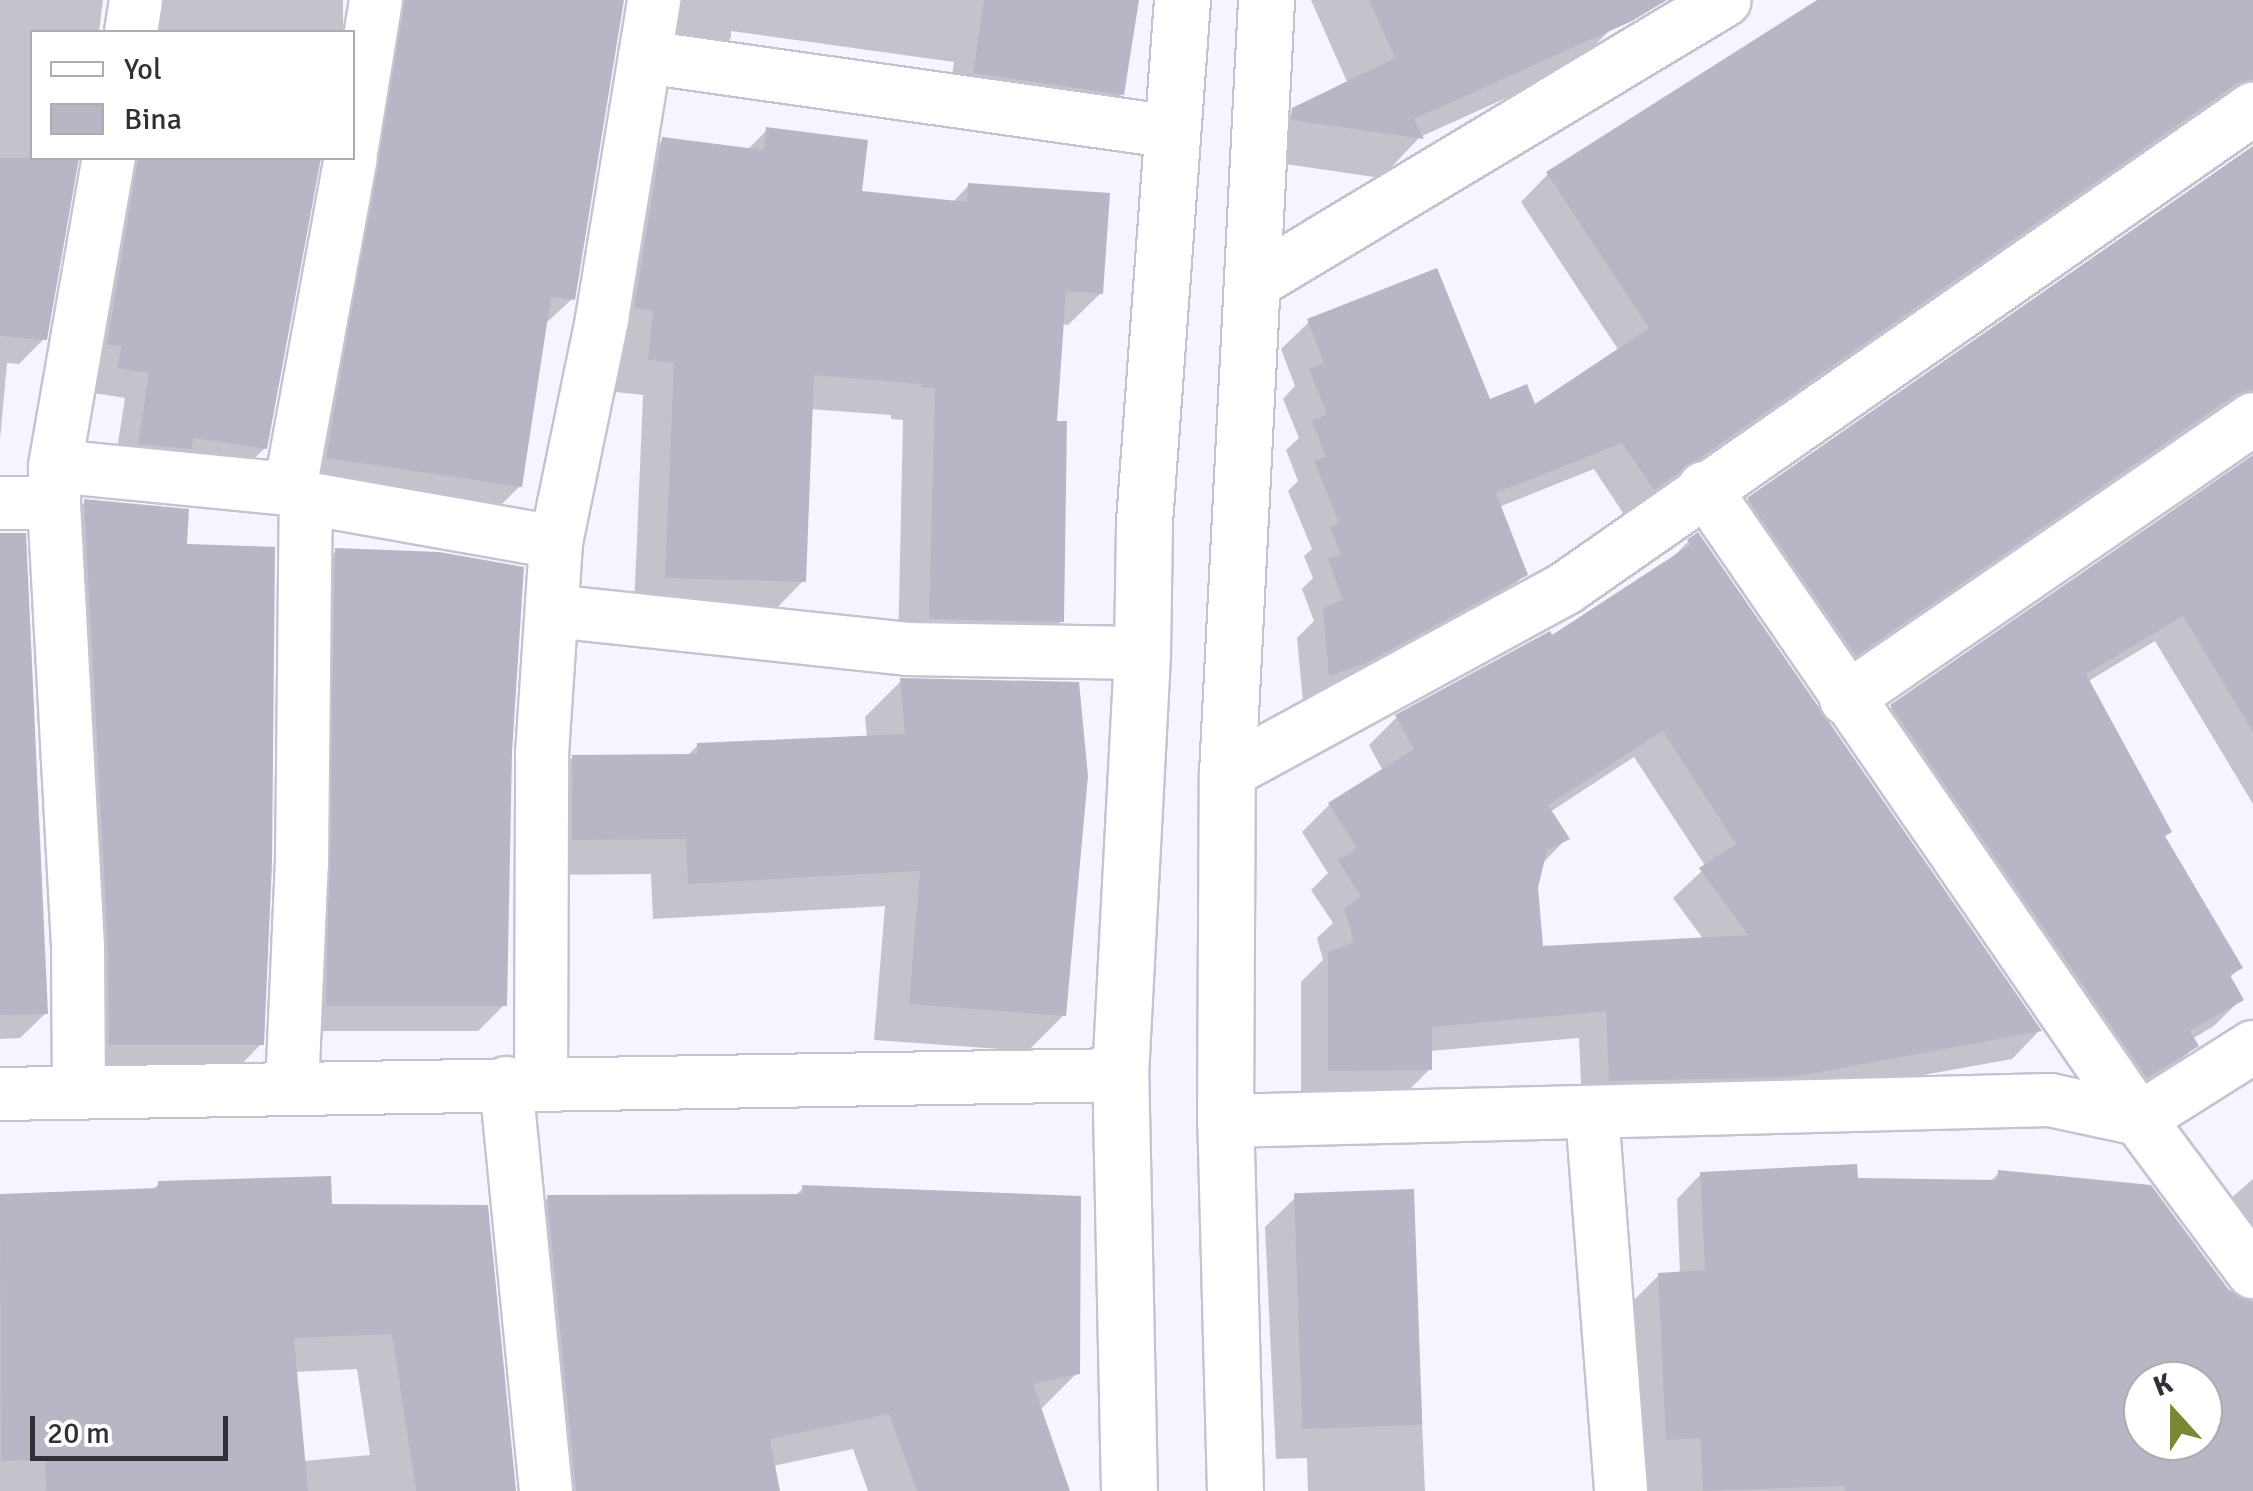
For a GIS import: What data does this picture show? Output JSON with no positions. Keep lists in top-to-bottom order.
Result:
{
  "legend": ["Yol", "Bina"],
  "scale_bar": "20 m",
  "north": "top"
}
